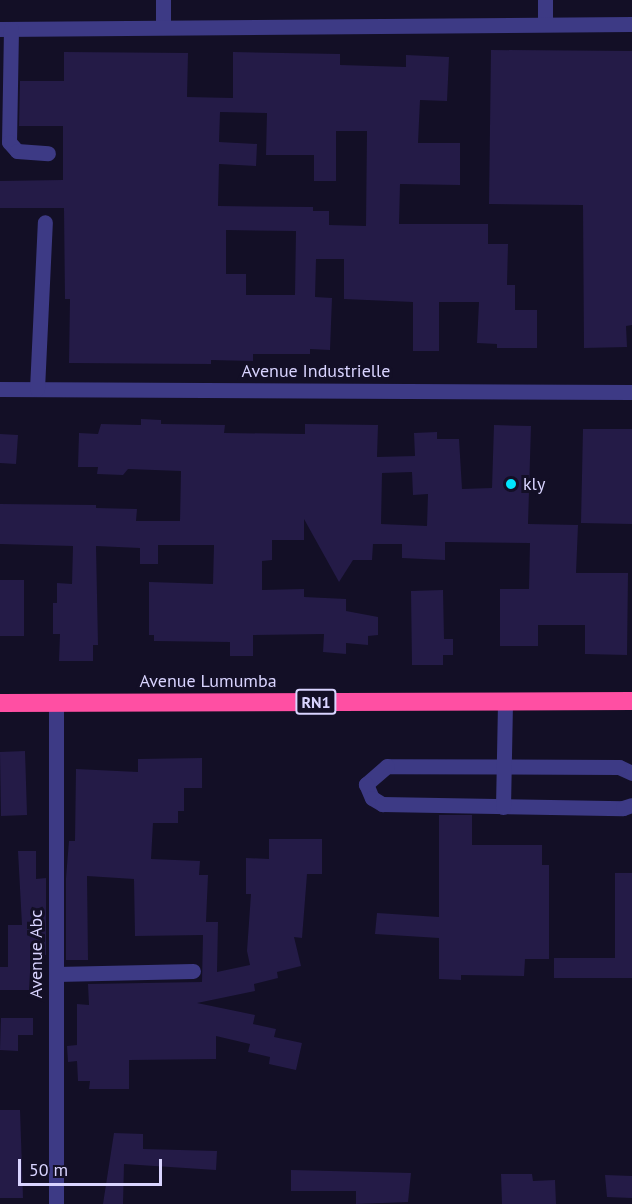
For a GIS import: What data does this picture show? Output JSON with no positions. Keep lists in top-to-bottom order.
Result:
{
  "streets": {
    "highway": ["Avenue Lumumba", "RN1"],
    "street": ["Avenue Industrielle", "Avenue Abc"]
  },
  "crossings": [
    ["Avenue Lumumba", "Avenue Abc"]
  ],
  "places": ["kly"],
  "scale_bar": "50 m"
}
